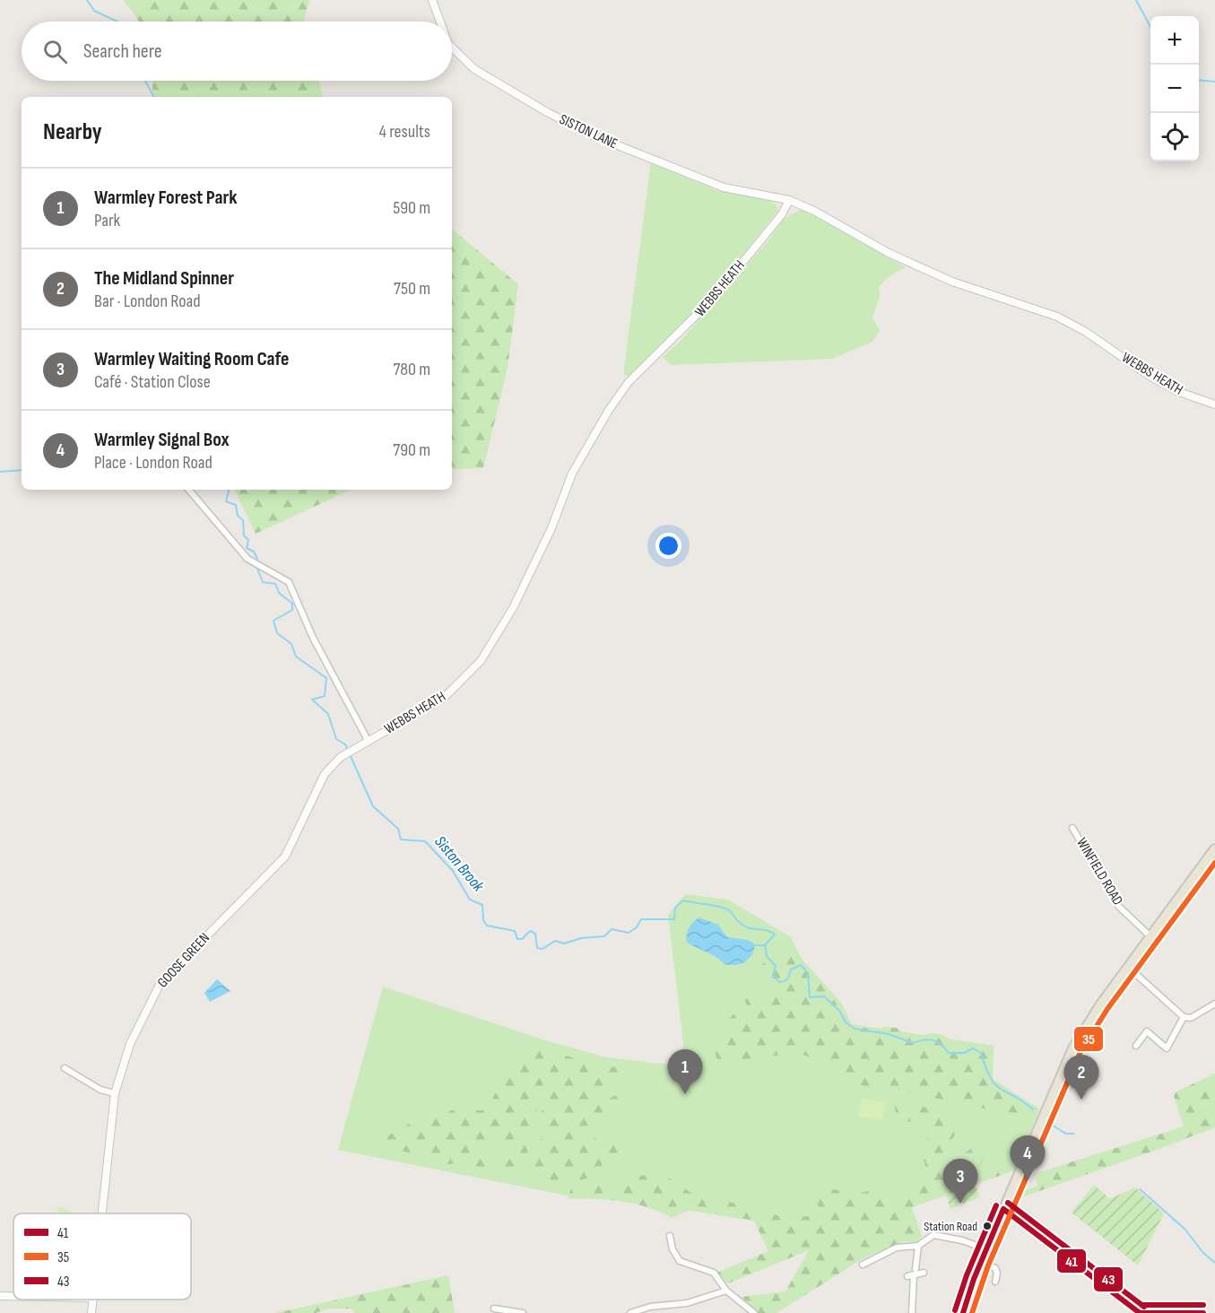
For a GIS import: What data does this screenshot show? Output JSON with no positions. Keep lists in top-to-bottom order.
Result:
{
  "streets": {
    "street": [
      "SISTON LANE",
      "WEBBS HEATH",
      "WINFIELD ROAD",
      "GOOSE GREEN"
    ]
  },
  "crossings": [
    ["SISTON LANE", "WEBBS HEATH"],
    ["WEBBS HEATH", "GOOSE GREEN"]
  ],
  "water": ["Siston Brook"],
  "places": ["Station Road"],
  "lines": ["transit line 35", "transit line 43", "transit line 41"],
  "legend": ["41", "35", "43"],
  "page": {
    "map_buttons": ["+", "−"],
    "search": "Search here",
    "heading": ["Nearby", "4 results"],
    "list": [
      {
        "mark": "1",
        "name": "Warmley Forest Park",
        "note": "Park",
        "value": "590 m"
      },
      {
        "mark": "2",
        "name": "The Midland Spinner",
        "note": "Bar · London Road",
        "value": "750 m"
      },
      {
        "mark": "3",
        "name": "Warmley Waiting Room Cafe",
        "note": "Café · Station Close",
        "value": "780 m"
      },
      {
        "mark": "4",
        "name": "Warmley Signal Box",
        "note": "Place · London Road",
        "value": "790 m"
      }
    ],
    "pins": [
      "1",
      "2",
      "4",
      "3"
    ]
  }
}
